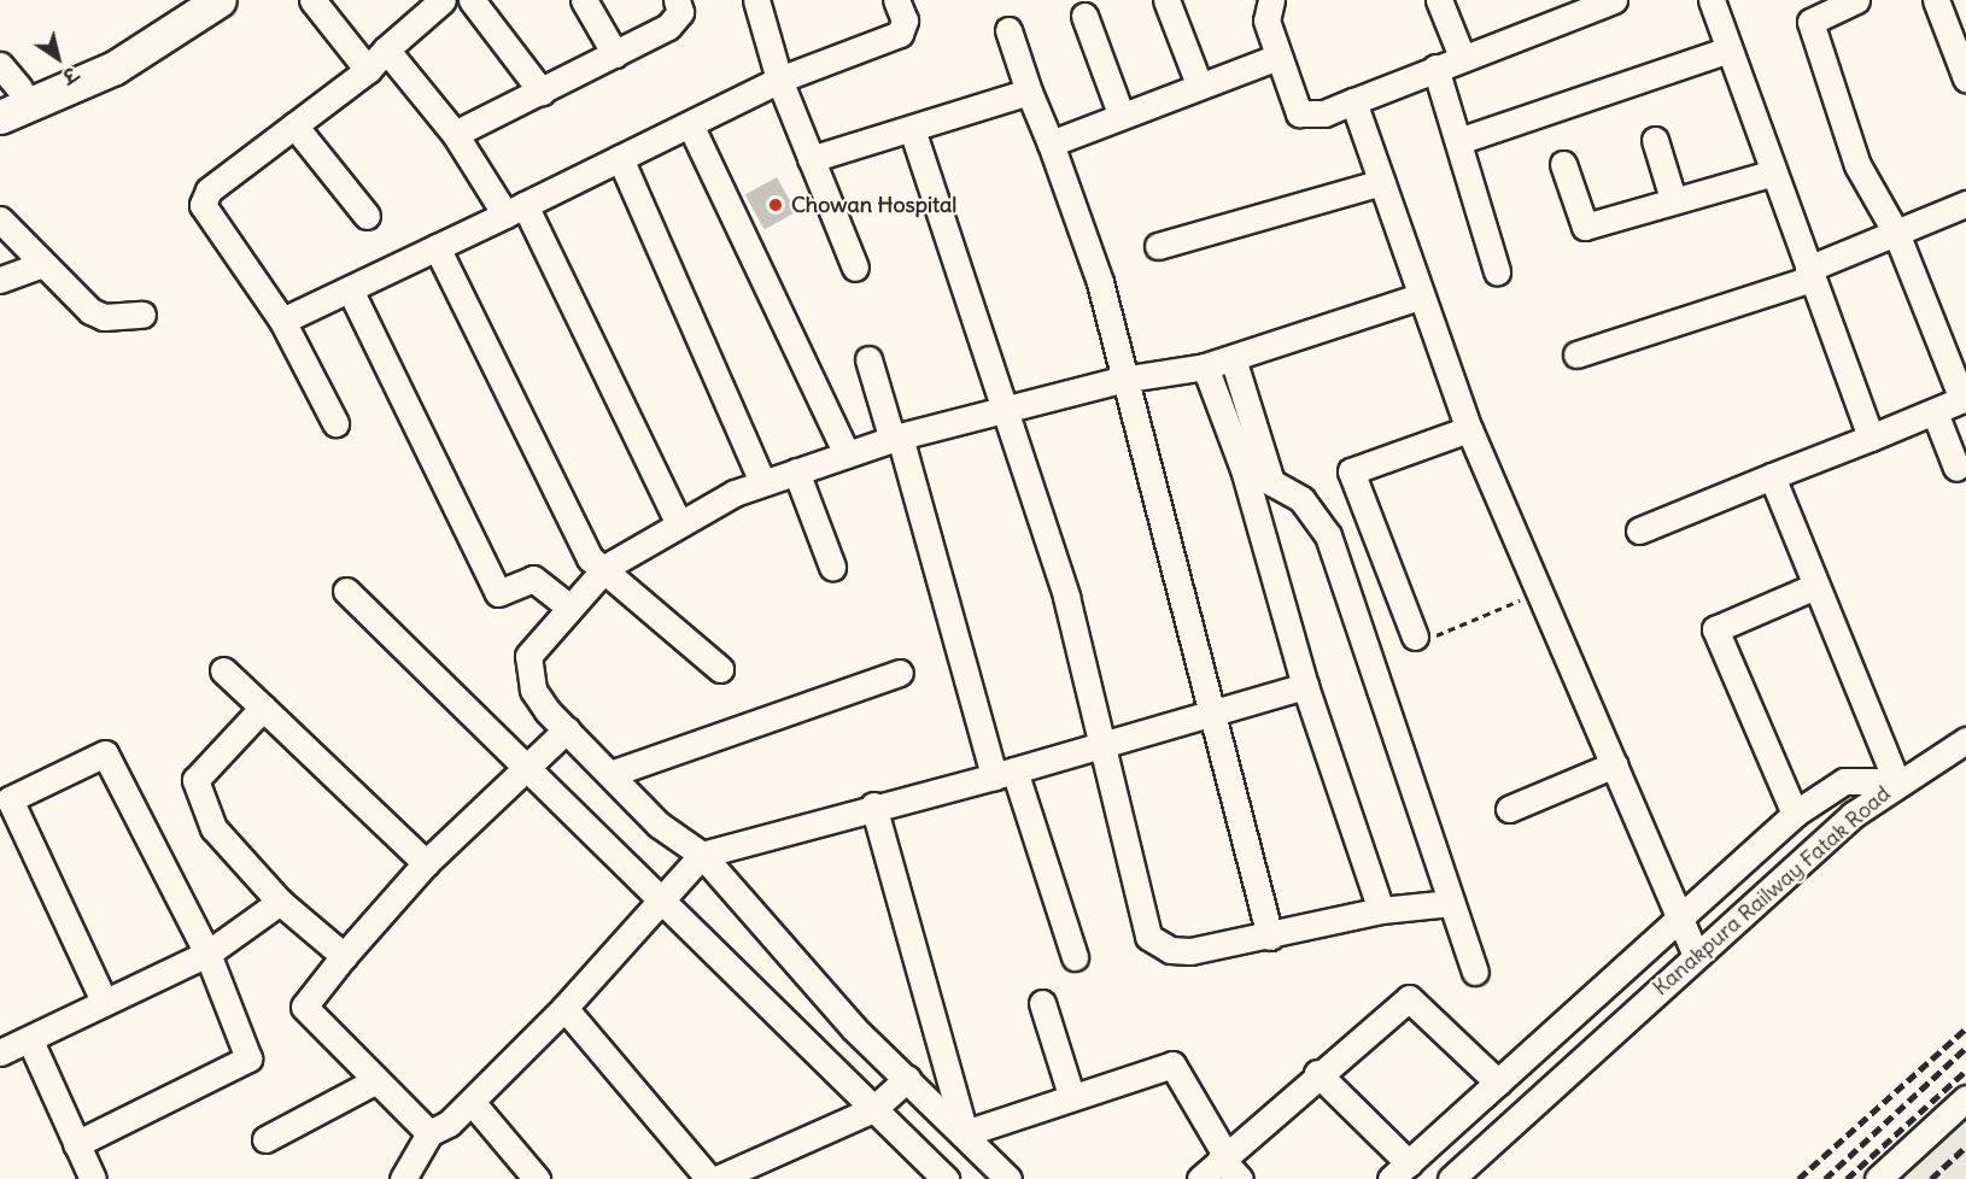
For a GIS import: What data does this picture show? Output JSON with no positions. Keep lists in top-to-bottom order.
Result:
{
  "streets": {
    "street": ["Kanakpura Railway Fatak Road"]
  },
  "places": ["Chowan Hospital"],
  "north": "bottom right"
}
